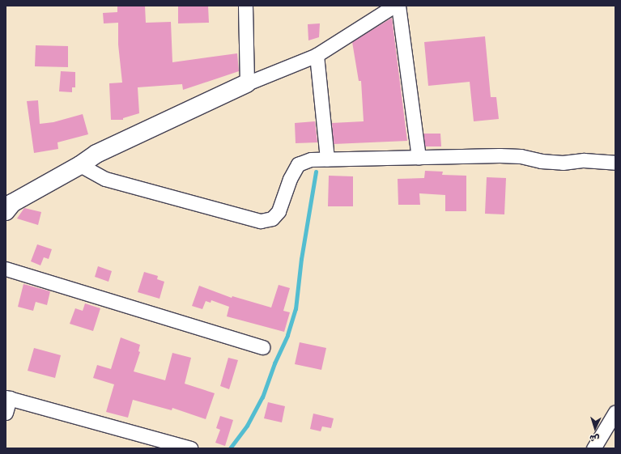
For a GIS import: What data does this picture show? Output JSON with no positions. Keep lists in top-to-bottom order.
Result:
{
  "north": "bottom"
}
